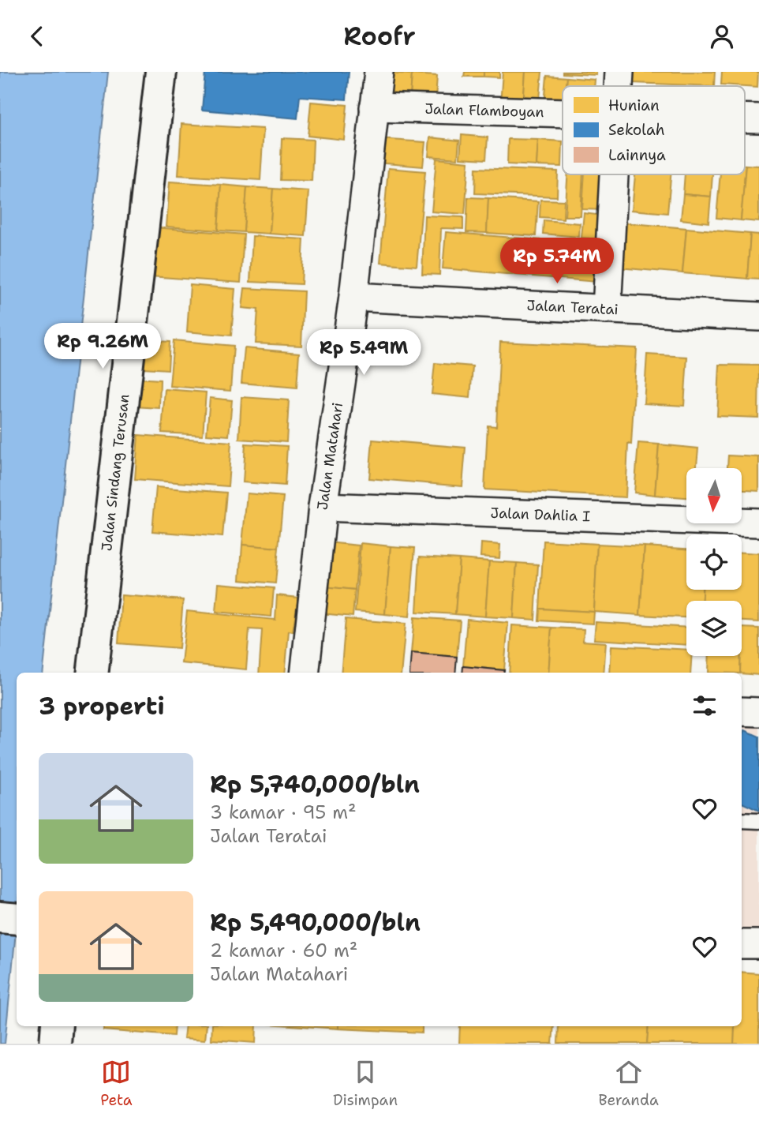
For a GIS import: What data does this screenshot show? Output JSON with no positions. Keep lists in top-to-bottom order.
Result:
{
  "streets": {
    "street": [
      "Jalan Flamboyan",
      "Jalan Teratai",
      "Jalan Matahari",
      "Jalan Sindang Terusan",
      "Jalan Dahlia I"
    ]
  },
  "crossings": [
    ["Jalan Flamboyan", "Jalan Matahari"],
    ["Jalan Teratai", "Jalan Matahari"],
    ["Jalan Matahari", "Jalan Dahlia I"]
  ],
  "legend": ["Hunian", "Sekolah", "Lainnya"],
  "north": "bottom",
  "page": {
    "header": "Roofr",
    "price": ["Rp 5.74M", "Rp 9.26M", "Rp 5.49M"],
    "heading": "3 properti",
    "list": [
      {
        "name": "Rp 5,740,000/bln",
        "note": "3 kamar · 95 m² · Jalan Teratai"
      },
      {
        "name": "Rp 5,490,000/bln",
        "note": "2 kamar · 60 m² · Jalan Matahari"
      }
    ],
    "tabs": ["Peta", "Disimpan", "Beranda"]
  }
}
